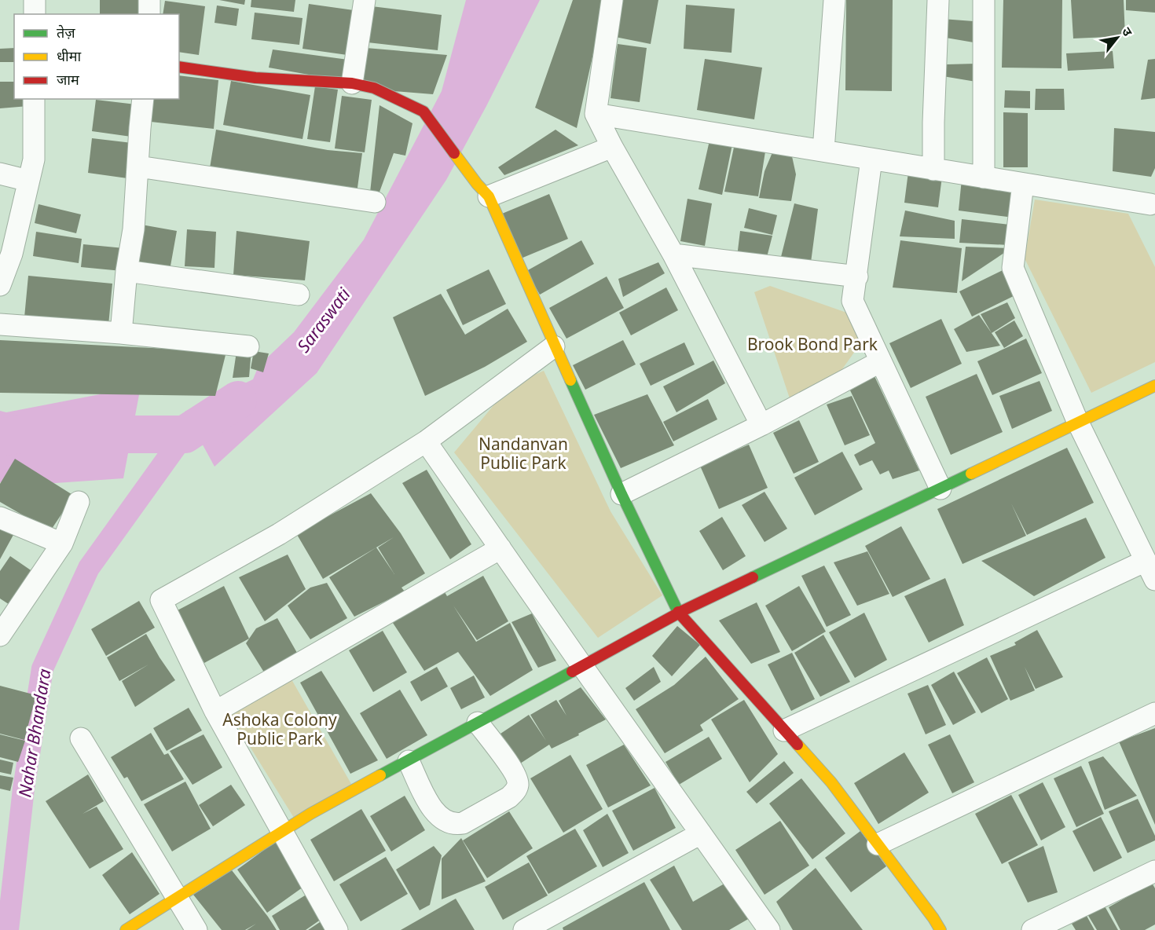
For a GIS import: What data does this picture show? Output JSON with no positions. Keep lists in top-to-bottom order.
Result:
{
  "water": ["Saraswati", "Nahar Bhandara"],
  "parks": ["Brook Bond Park", "Nandanvan Public Park", "Ashoka Colony Public Park"],
  "legend": ["तेज़", "धीमा", "जाम"],
  "north": "top right"
}
